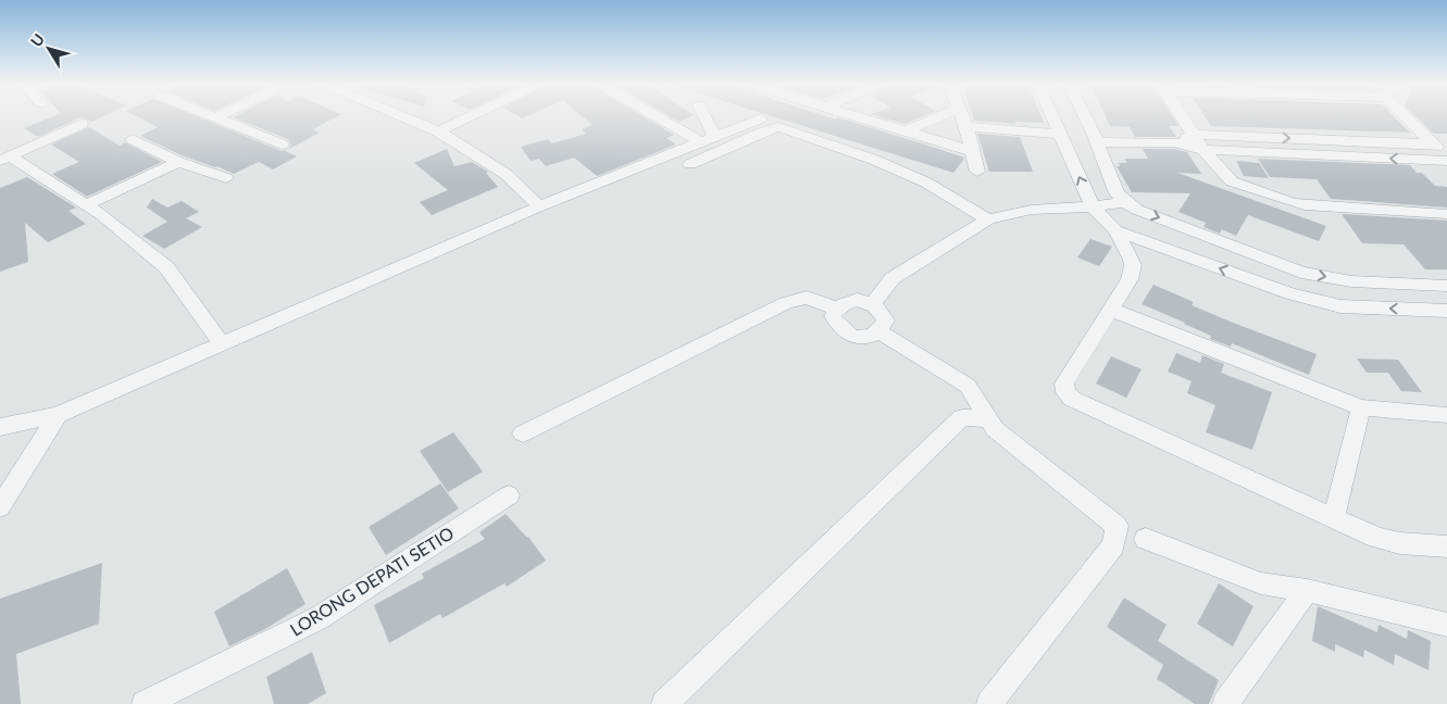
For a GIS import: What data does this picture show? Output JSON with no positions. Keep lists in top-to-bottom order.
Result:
{
  "streets": {
    "street": ["LORONG DEPATI SETIO"]
  },
  "north": "top left"
}
